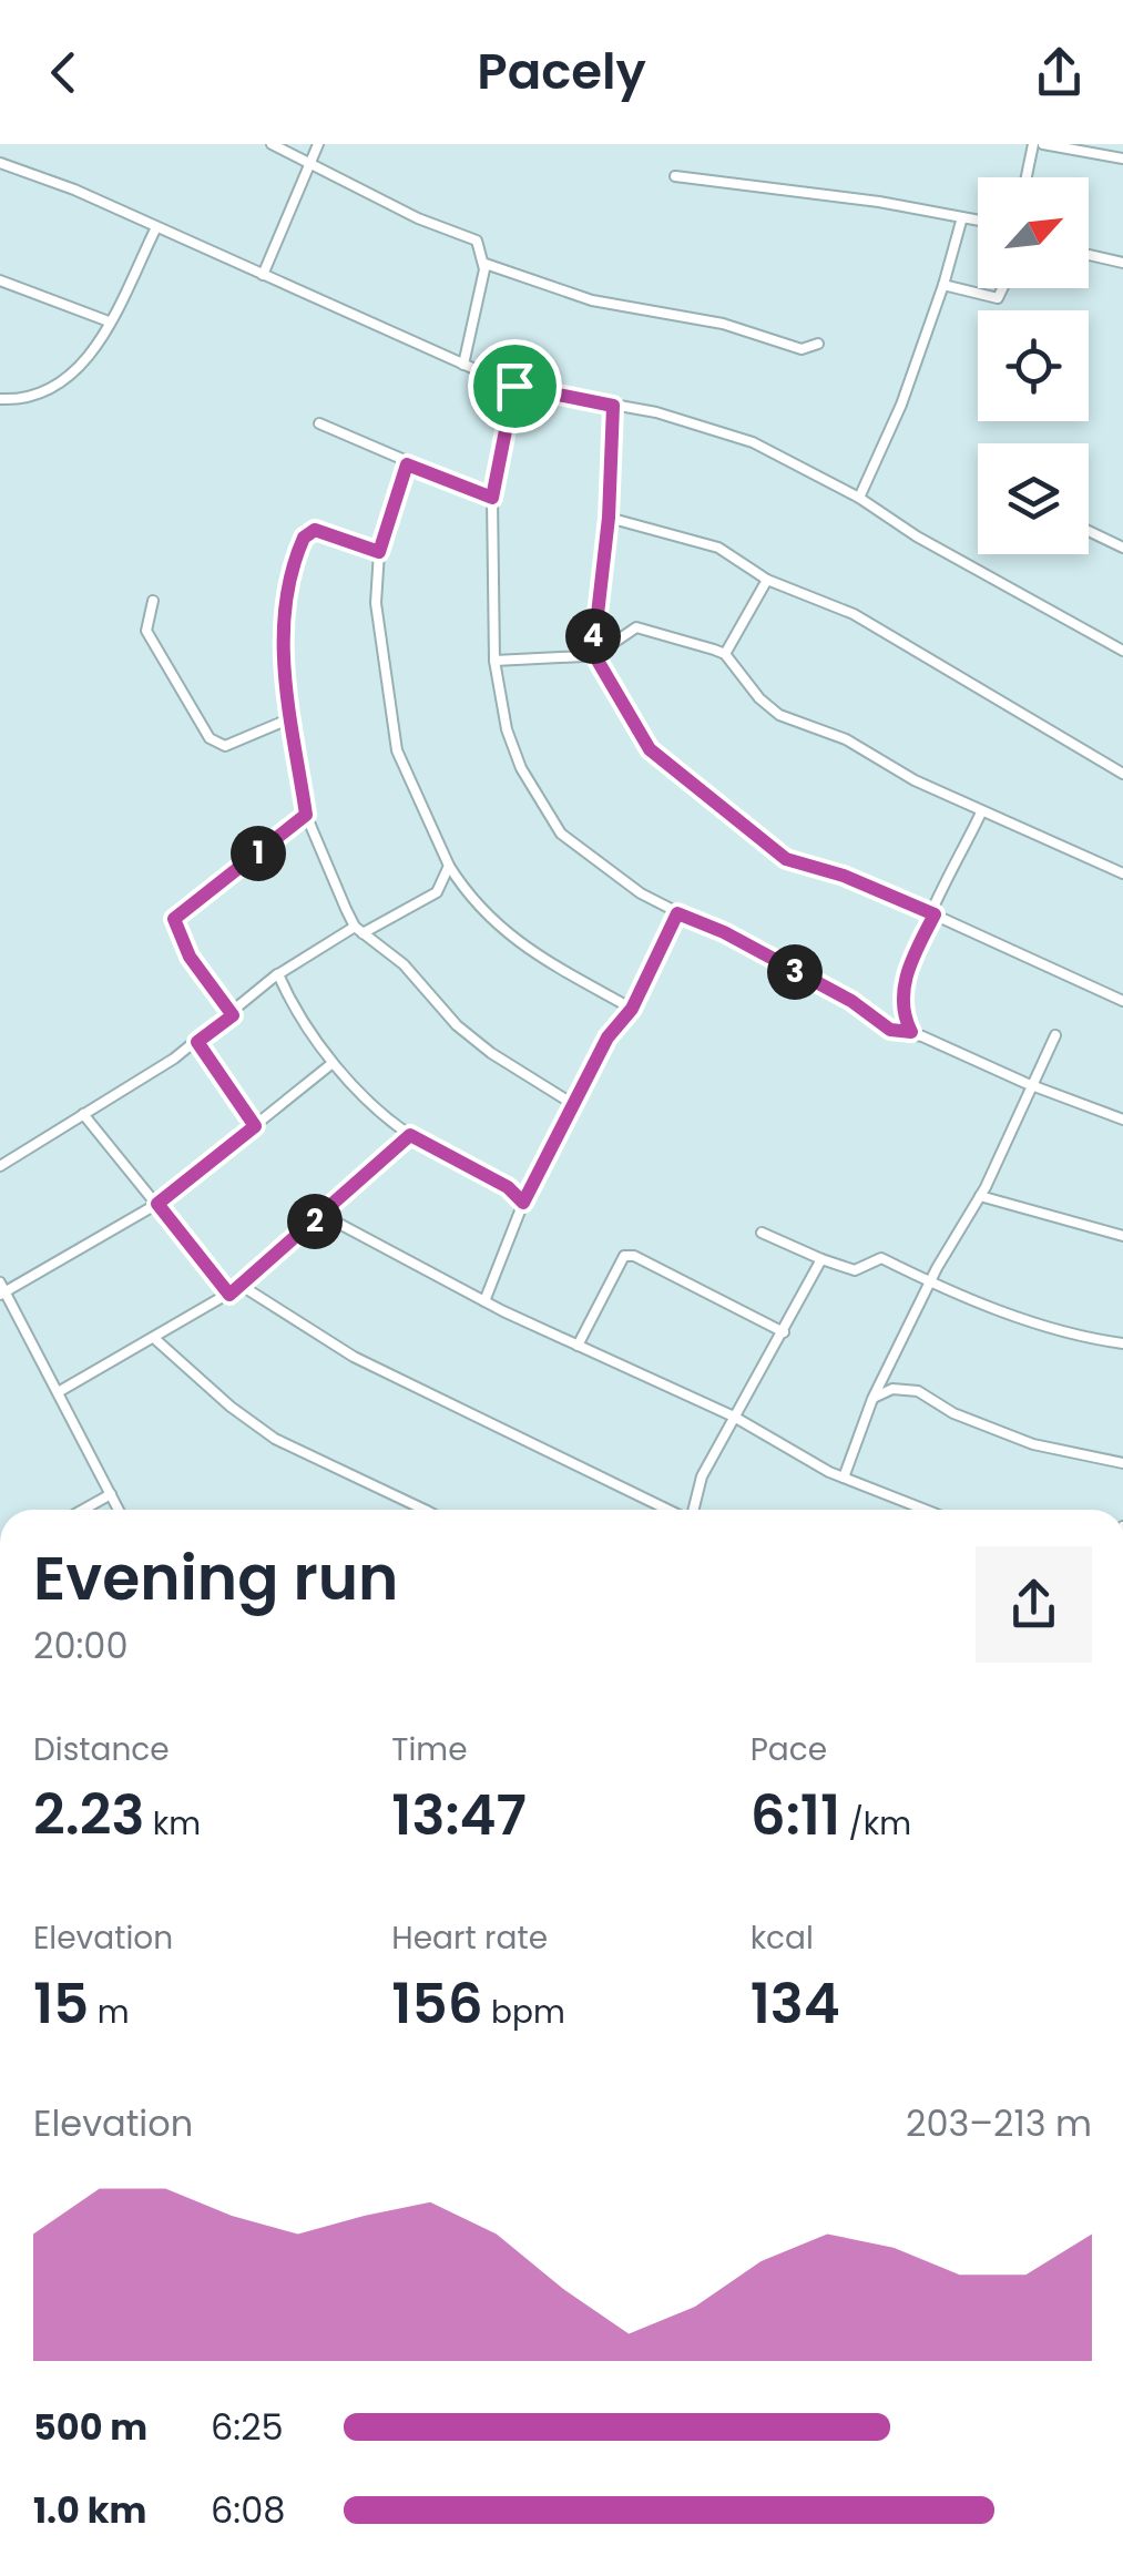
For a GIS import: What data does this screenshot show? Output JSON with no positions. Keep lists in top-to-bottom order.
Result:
{
  "north": "top right",
  "page": {
    "header": "Pacely",
    "pins": [
      "4",
      "1",
      "3",
      "2"
    ],
    "heading": ["Evening run", "20:00"],
    "stats": [
      ["Distance", "2.23 km"],
      ["Time", "13:47"],
      ["Pace", "6:11 /km"],
      ["Elevation", "15 m"],
      ["Heart rate", "156 bpm"],
      ["kcal", "134"]
    ],
    "chart": ["Elevation", "203–213 m"],
    "list": [
      {
        "name": "500 m",
        "note": "6:25"
      },
      {
        "name": "1.0 km",
        "note": "6:08"
      }
    ]
  }
}
